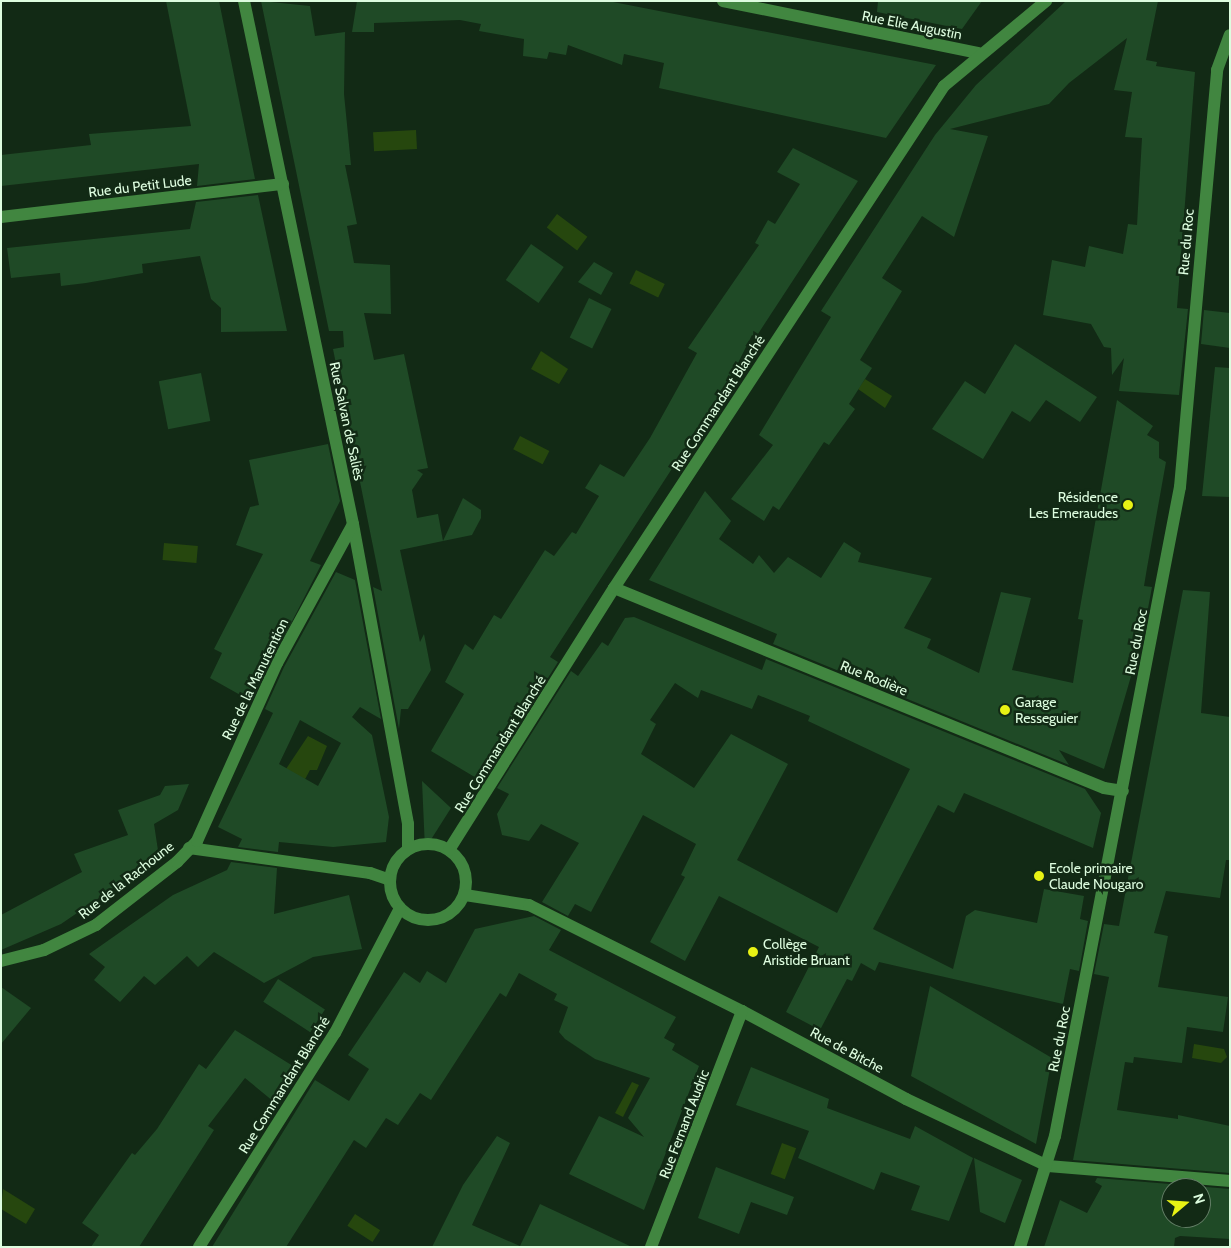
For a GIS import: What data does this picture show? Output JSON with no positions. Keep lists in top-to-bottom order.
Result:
{
  "streets": {
    "street": [
      "Rue Elie Augustin",
      "Rue du Petit Lude",
      "Rue du Roc",
      "Rue Commandant Blanché",
      "Rue Salvan de Saliès",
      "Rue Rodière",
      "Rue de la Manutention",
      "Rue de la Rachoune",
      "Rue de Bitche",
      "Rue Fernand Audric"
    ]
  },
  "crossings": [
    ["Rue Elie Augustin", "Rue Commandant Blanché"],
    ["Rue du Petit Lude", "Rue Salvan de Saliès"],
    ["Rue du Roc", "Rue Rodière"],
    ["Rue du Roc", "Rue de Bitche"],
    ["Rue Commandant Blanché", "Rue Salvan de Saliès"],
    ["Rue Commandant Blanché", "Rue Rodière"],
    ["Rue Commandant Blanché", "Rue de la Rachoune"],
    ["Rue Commandant Blanché", "Rue de Bitche"],
    ["Rue Salvan de Saliès", "Rue de la Manutention"],
    ["Rue Salvan de Saliès", "Rue de la Rachoune"],
    ["Rue Salvan de Saliès", "Rue de Bitche"],
    ["Rue de la Manutention", "Rue de la Rachoune"],
    ["Rue de la Rachoune", "Rue de Bitche"],
    ["Rue de Bitche", "Rue Fernand Audric"]
  ],
  "places": [
    "Résidence Les Emeraudes",
    "Garage Resseguier",
    "Ecole primaire Claude Nougaro",
    "Collège Aristide Bruant"
  ],
  "north": "right"
}
